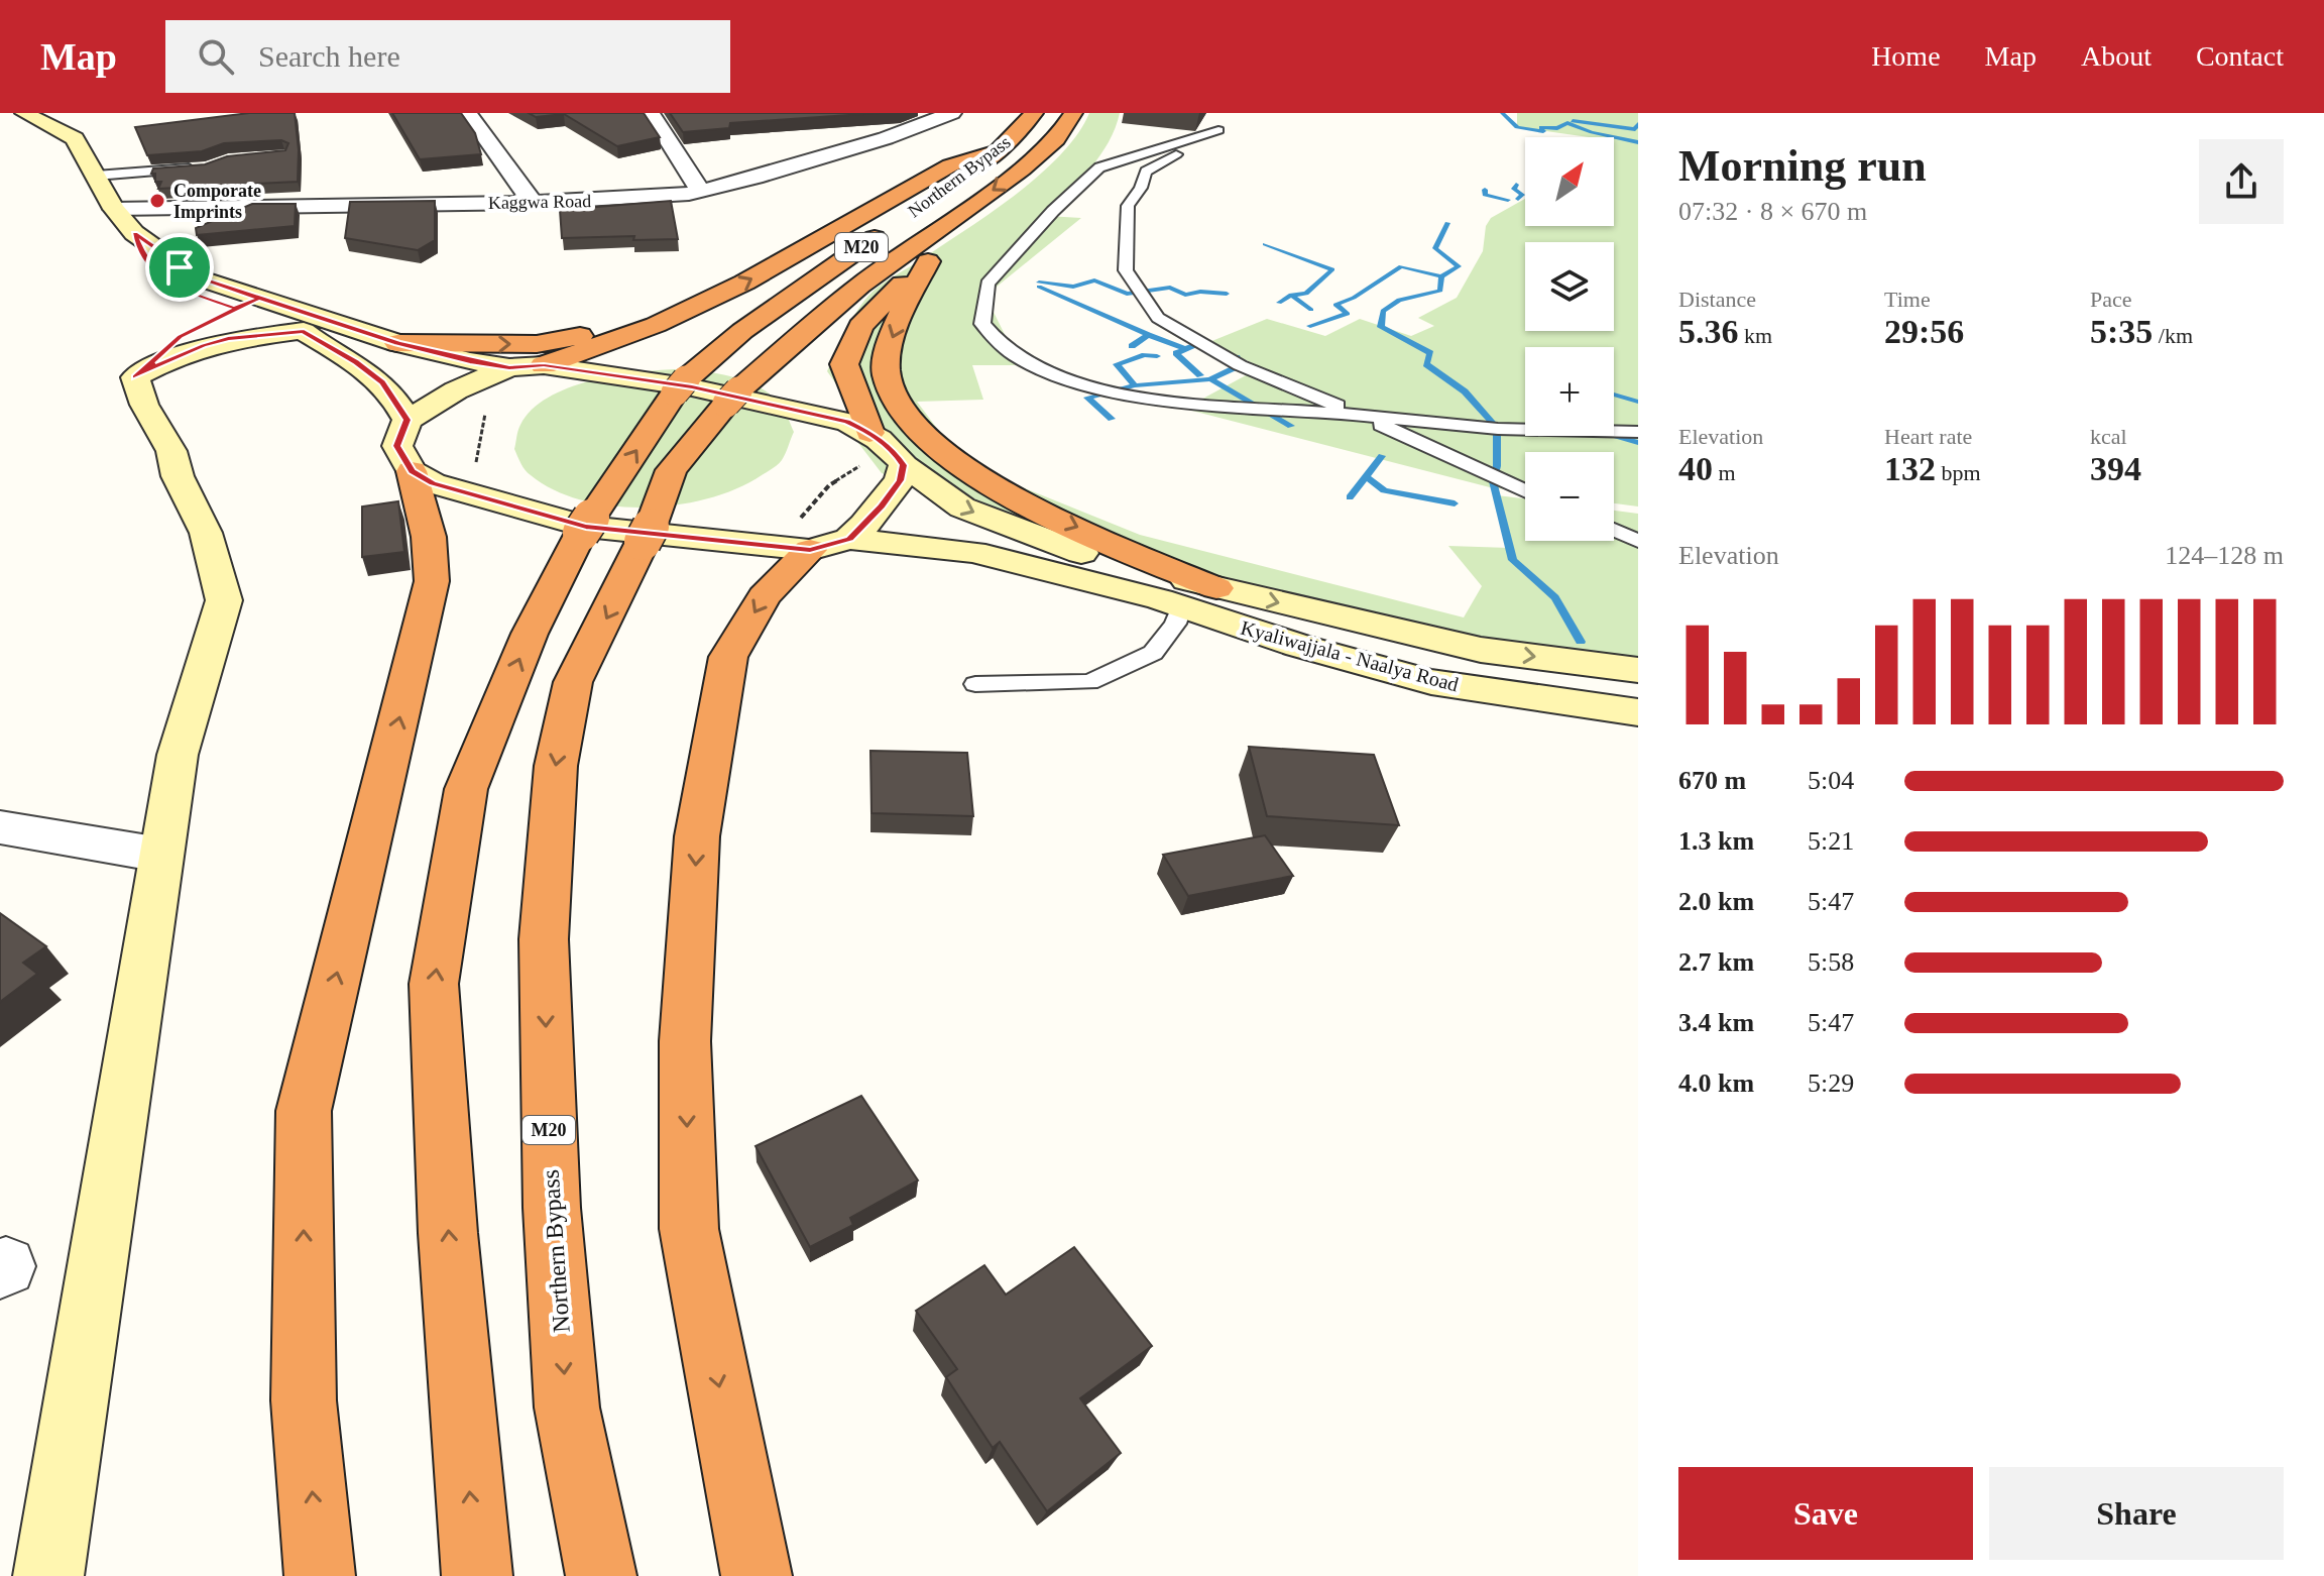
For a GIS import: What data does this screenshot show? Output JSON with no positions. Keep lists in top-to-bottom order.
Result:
{
  "streets": {
    "highway": ["Northern Bypass", "M20"],
    "main road": ["Kyaliwajjala - Naalya Road"],
    "street": ["Kaggwa Road"]
  },
  "places": ["Comporate Imprints"],
  "north": "top right",
  "page": {
    "header": "Map",
    "search": "Search here",
    "nav": [
      "Home",
      "Map",
      "About",
      "Contact"
    ],
    "heading": ["Morning run", "07:32 · 8 × 670 m"],
    "map_buttons": ["+", "−"],
    "stats": [
      ["Distance", "5.36 km"],
      ["Time", "29:56"],
      ["Pace", "5:35 /km"],
      ["Elevation", "40 m"],
      ["Heart rate", "132 bpm"],
      ["kcal", "394"]
    ],
    "chart": ["Elevation", "124–128 m"],
    "list": [
      {
        "name": "670 m",
        "note": "5:04"
      },
      {
        "name": "1.3 km",
        "note": "5:21"
      },
      {
        "name": "2.0 km",
        "note": "5:47"
      },
      {
        "name": "2.7 km",
        "note": "5:58"
      },
      {
        "name": "3.4 km",
        "note": "5:47"
      },
      {
        "name": "4.0 km",
        "note": "5:29"
      }
    ],
    "buttons": ["Save", "Share"]
  }
}
